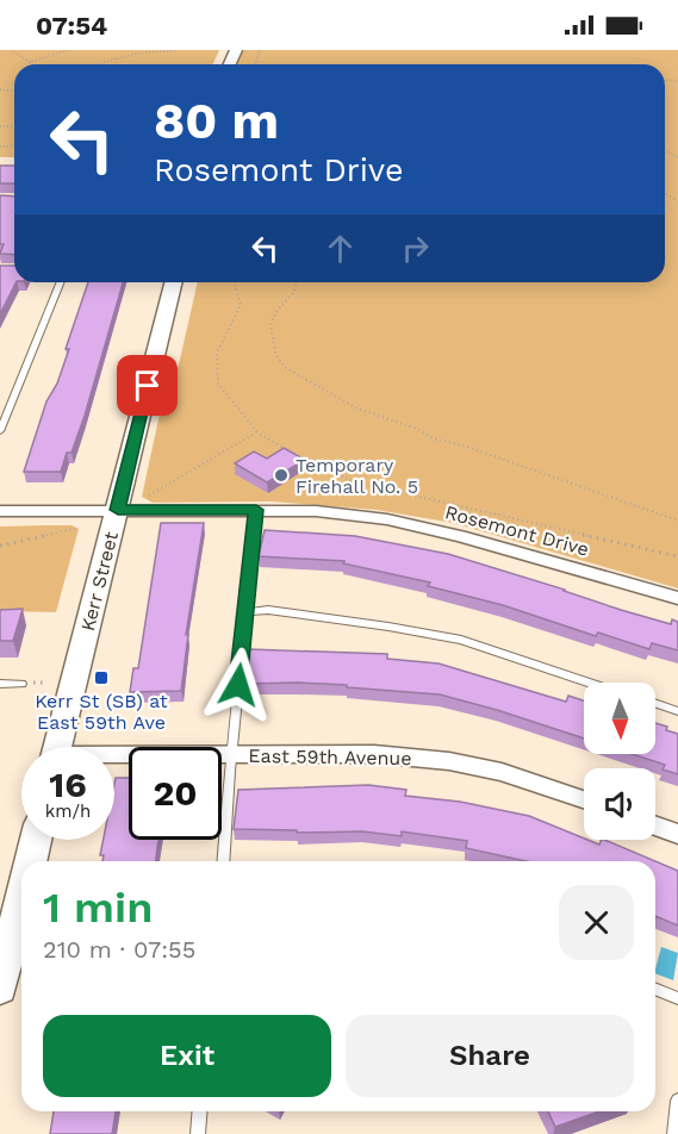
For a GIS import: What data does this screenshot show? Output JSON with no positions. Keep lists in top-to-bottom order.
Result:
{
  "streets": {
    "street": ["Rosemont Drive", "Kerr Street", "East 59th Avenue"]
  },
  "crossings": [
    ["Rosemont Drive", "Kerr Street"]
  ],
  "places": {
    "other": ["Temporary Firehall No. 5"],
    "transit": ["Kerr St (SB) at East 59th Ave"]
  },
  "north": "bottom",
  "page": {
    "status": "07:54",
    "turn": ["80 m", "Rosemont Drive"],
    "speed": "16 km/h",
    "limit": "20",
    "heading": ["1 min", "210 m · 07:55"],
    "buttons": ["Exit", "Share"]
  }
}
